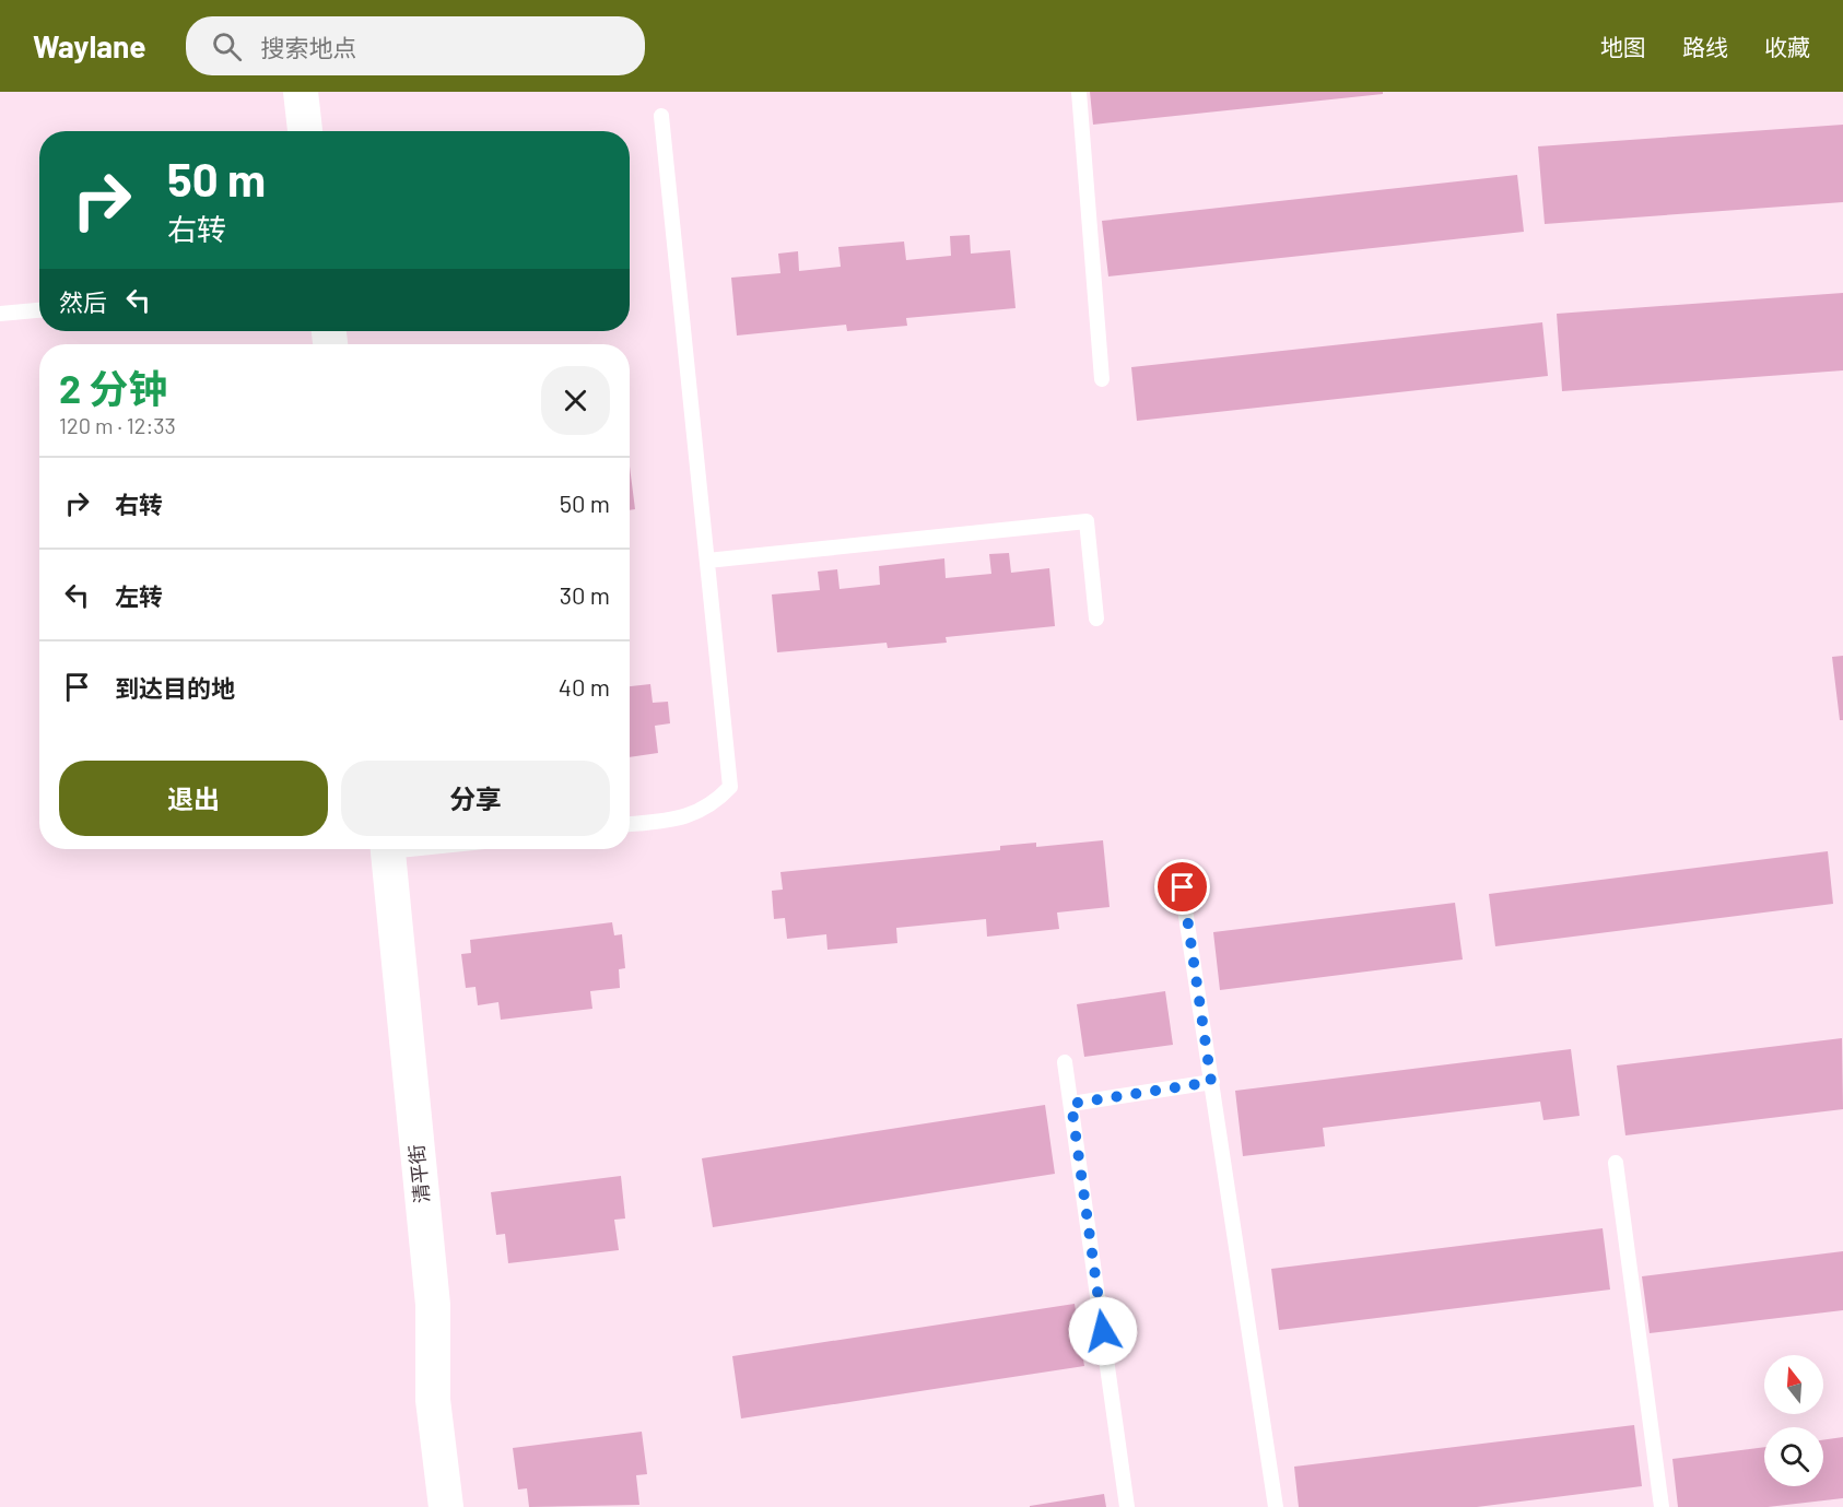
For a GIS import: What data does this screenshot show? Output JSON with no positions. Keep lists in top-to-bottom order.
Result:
{
  "streets": {
    "street": ["清平街"]
  },
  "north": "top",
  "page": {
    "header": "Waylane",
    "search": "搜索地点",
    "nav": ["地图", "路线", "收藏"],
    "turn": ["50 m", "右转"],
    "then": "然后",
    "heading": ["2 分钟", "120 m · 12:33"],
    "list": [
      {
        "name": "右转",
        "value": "50 m"
      },
      {
        "name": "左转",
        "value": "30 m"
      },
      {
        "name": "到达目的地",
        "value": "40 m"
      }
    ],
    "buttons": ["退出", "分享"]
  }
}
